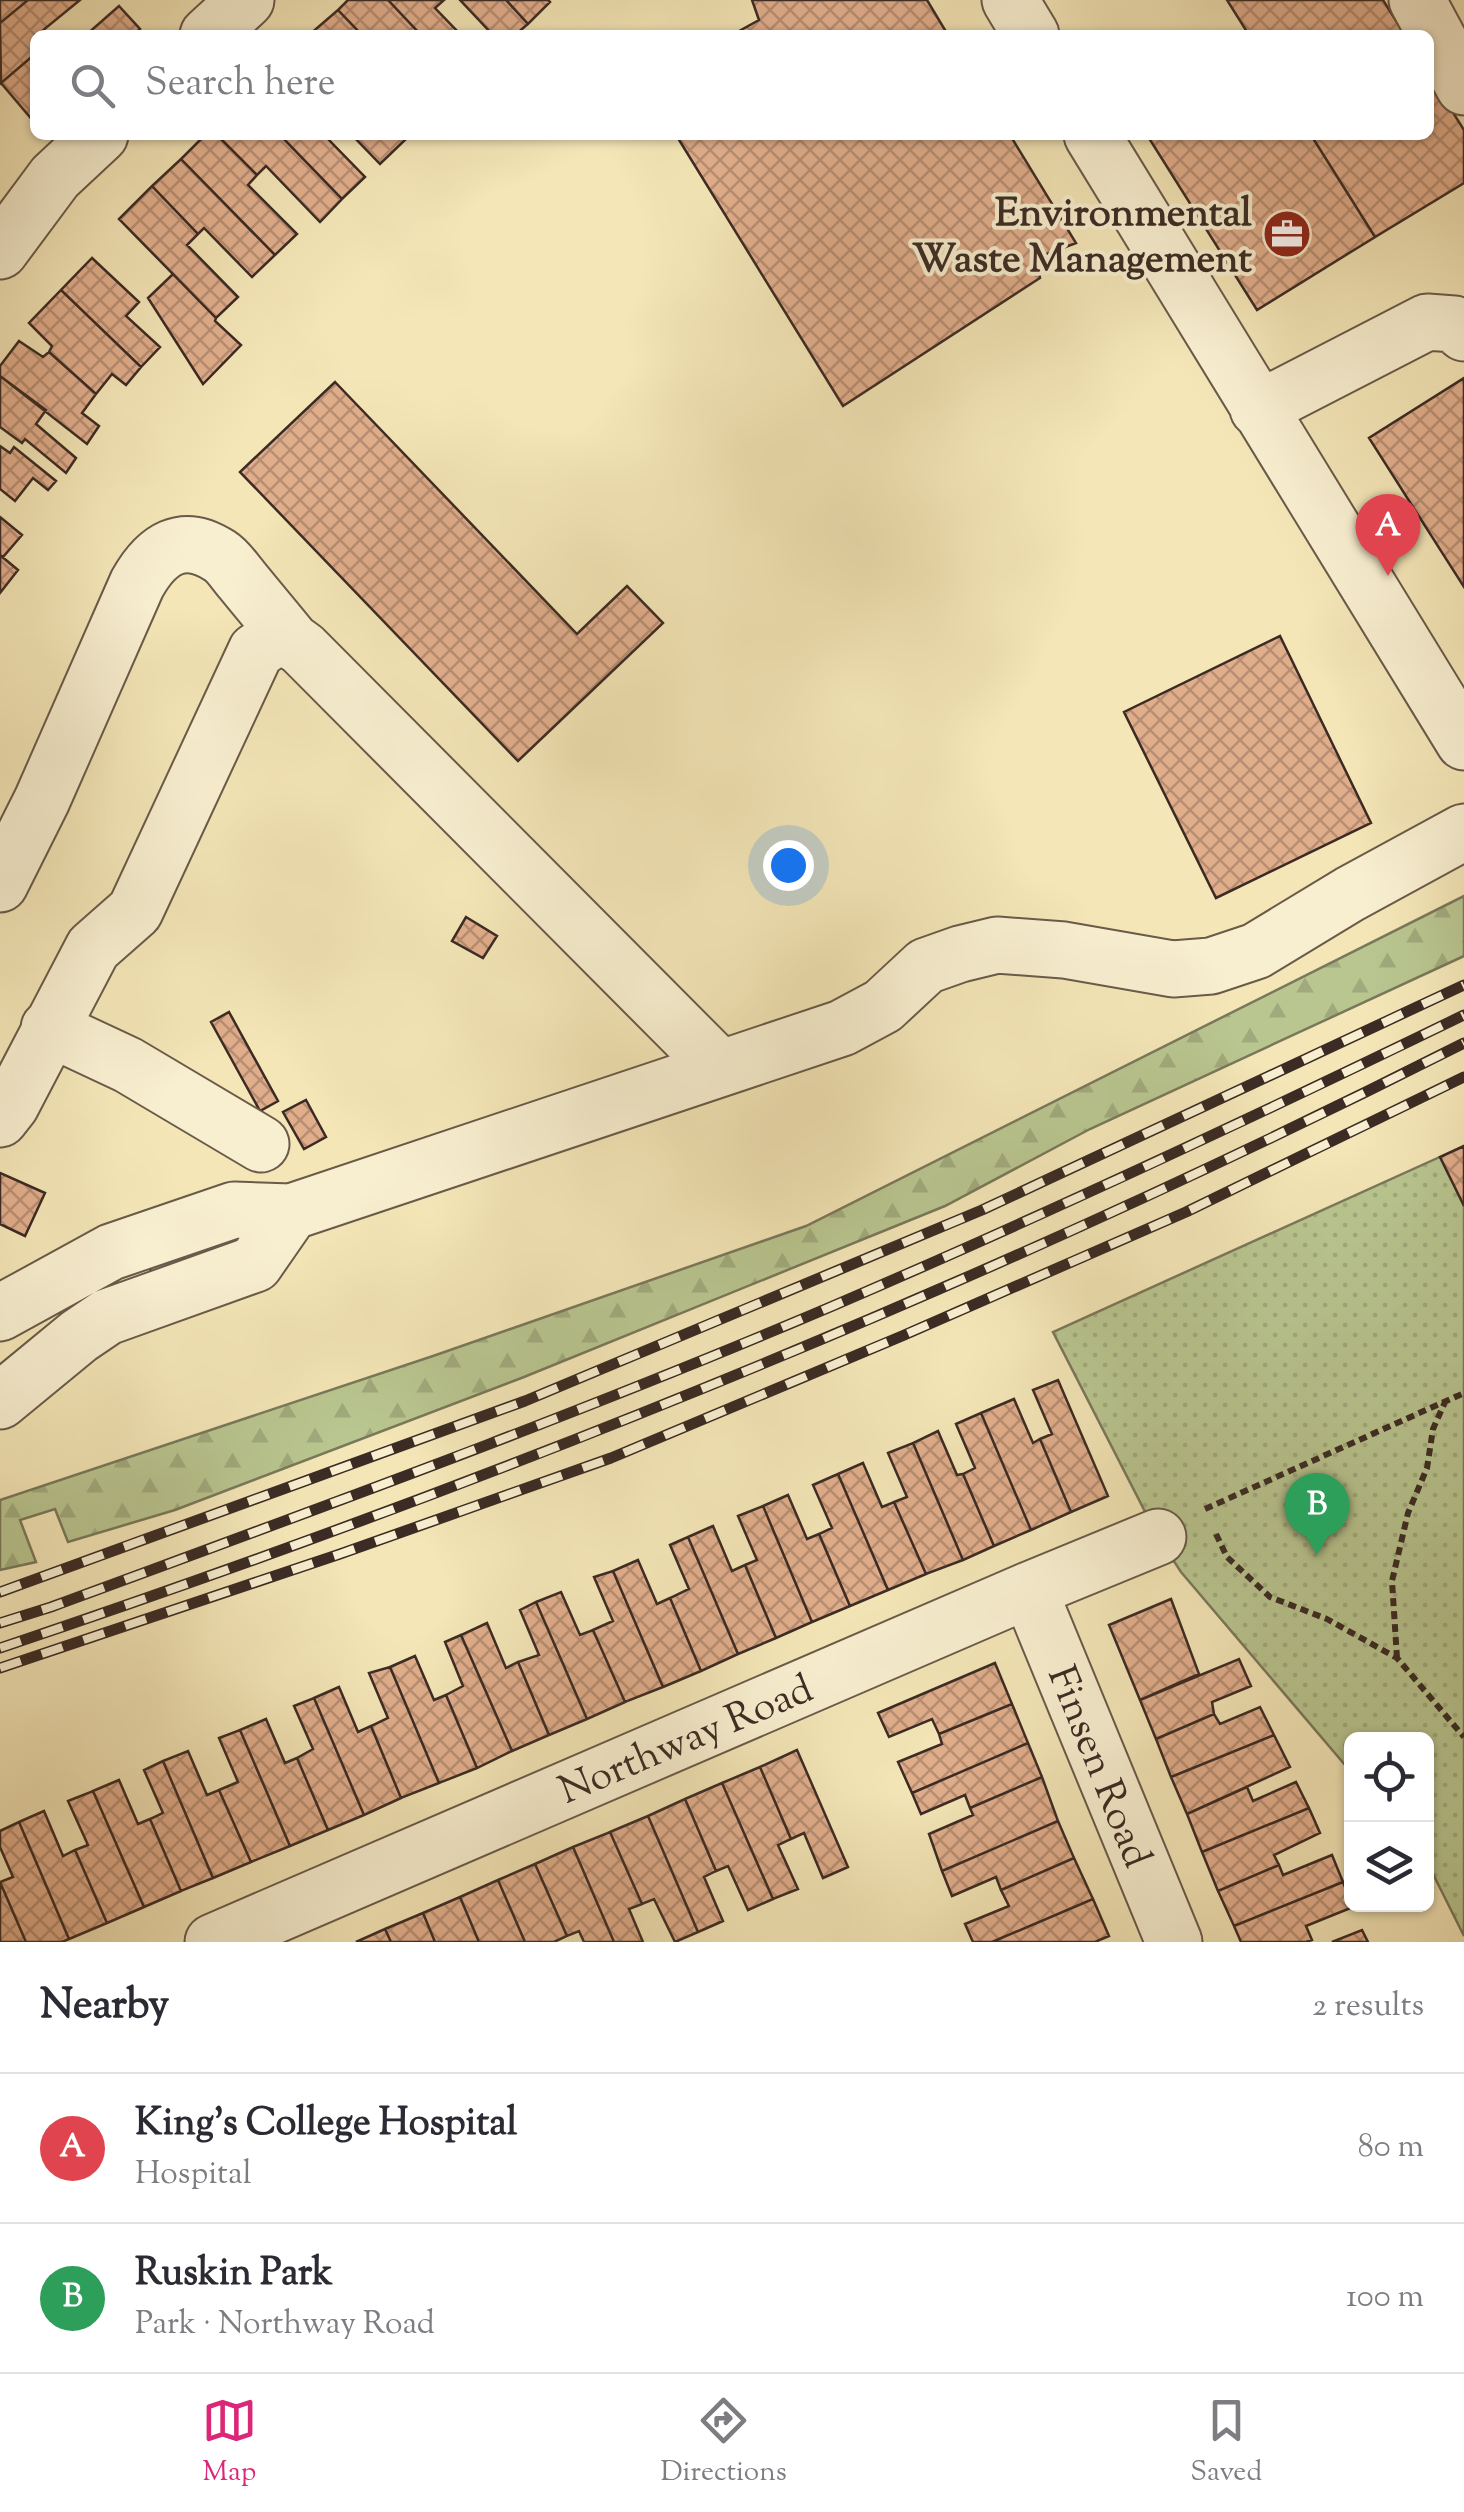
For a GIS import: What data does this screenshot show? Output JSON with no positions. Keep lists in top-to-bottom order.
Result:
{
  "streets": {
    "street": ["Northway Road", "Finsen Road"]
  },
  "crossings": [
    ["Northway Road", "Finsen Road"]
  ],
  "places": {
    "office": ["Environmental Waste Management"]
  },
  "page": {
    "search": "Search here",
    "pins": ["A", "B"],
    "heading": ["Nearby", "2 results"],
    "list": [
      {
        "mark": "A",
        "name": "King's College Hospital",
        "note": "Hospital",
        "value": "80 m"
      },
      {
        "mark": "B",
        "name": "Ruskin Park",
        "note": "Park · Northway Road",
        "value": "100 m"
      }
    ],
    "nav": ["Map", "Directions", "Saved"]
  }
}
